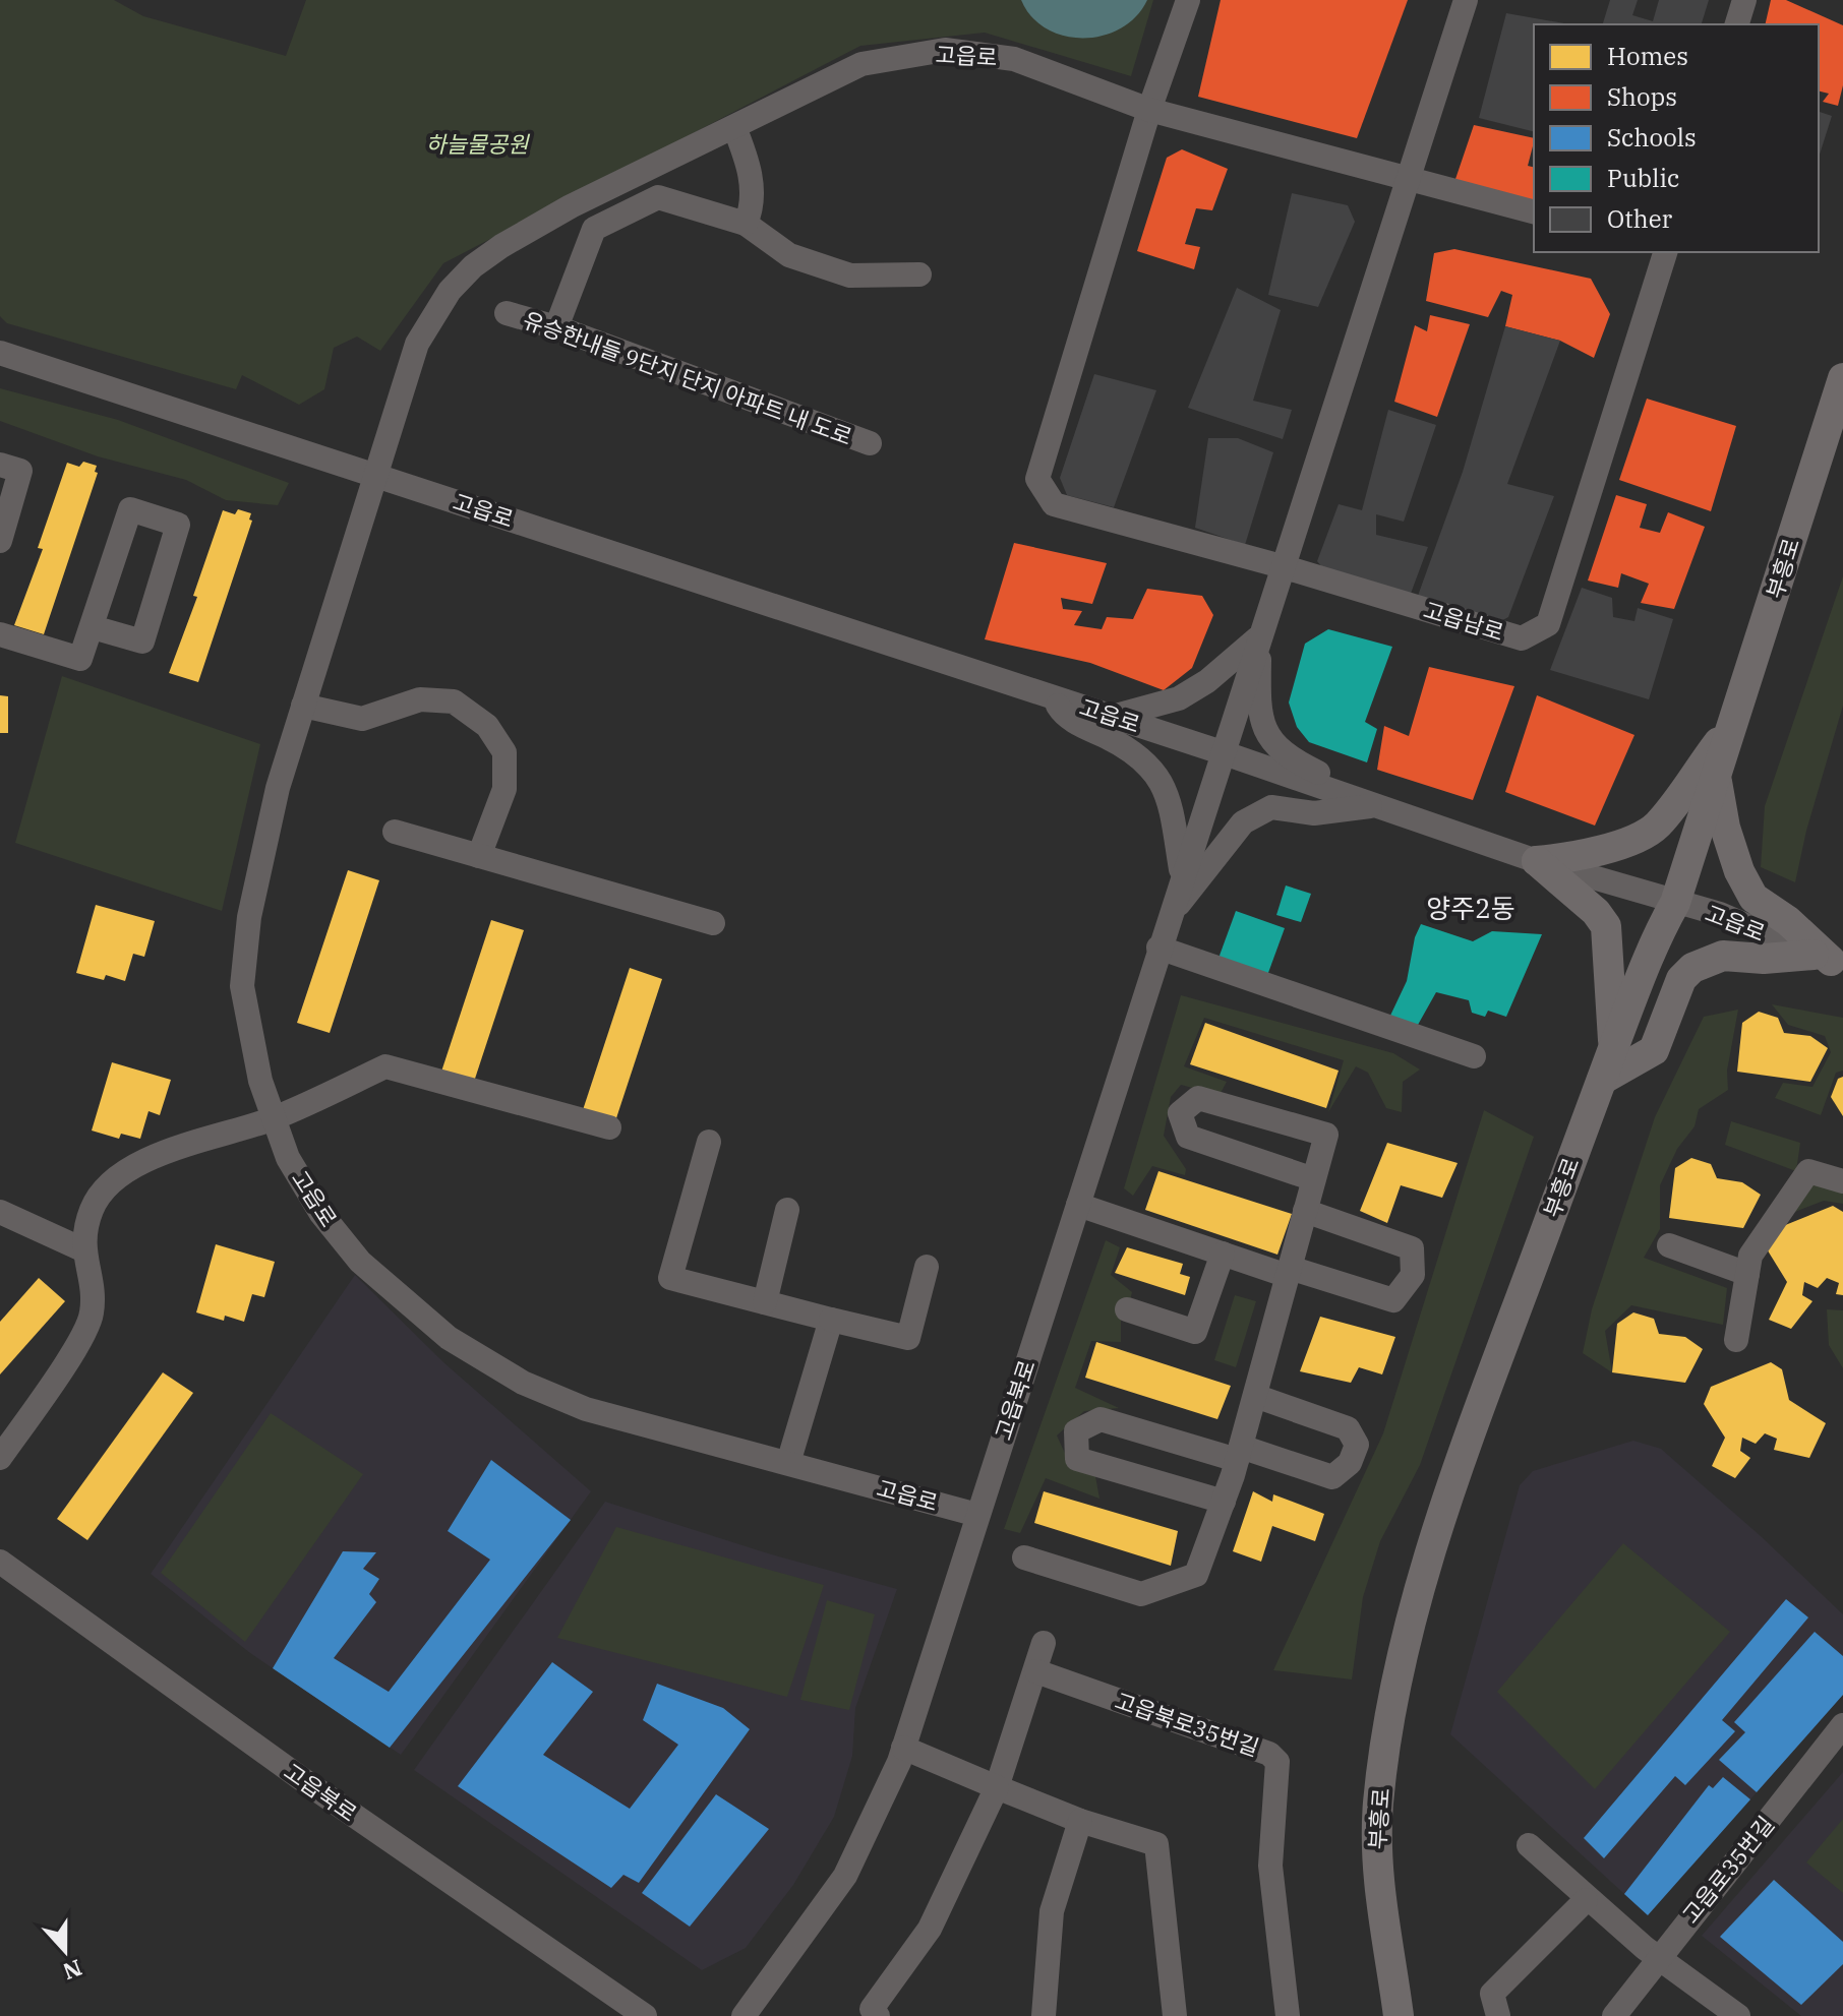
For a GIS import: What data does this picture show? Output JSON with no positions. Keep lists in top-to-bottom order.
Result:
{
  "streets": {
    "main road": ["부흥로"],
    "street": [
      "고읍로",
      "유승한내들 9단지 단지 아파트 내 도로",
      "고읍남로",
      "고읍북로",
      "고읍북로35번길",
      "고읍로35번길"
    ]
  },
  "crossings": [
    ["고읍로", "부흥로"],
    ["고읍로", "고읍남로"],
    ["고읍로", "고읍북로"]
  ],
  "districts": ["양주2동"],
  "parks": ["하늘물공원"],
  "legend": [
    "Homes",
    "Shops",
    "Schools",
    "Public",
    "Other"
  ],
  "north": "bottom"
}
